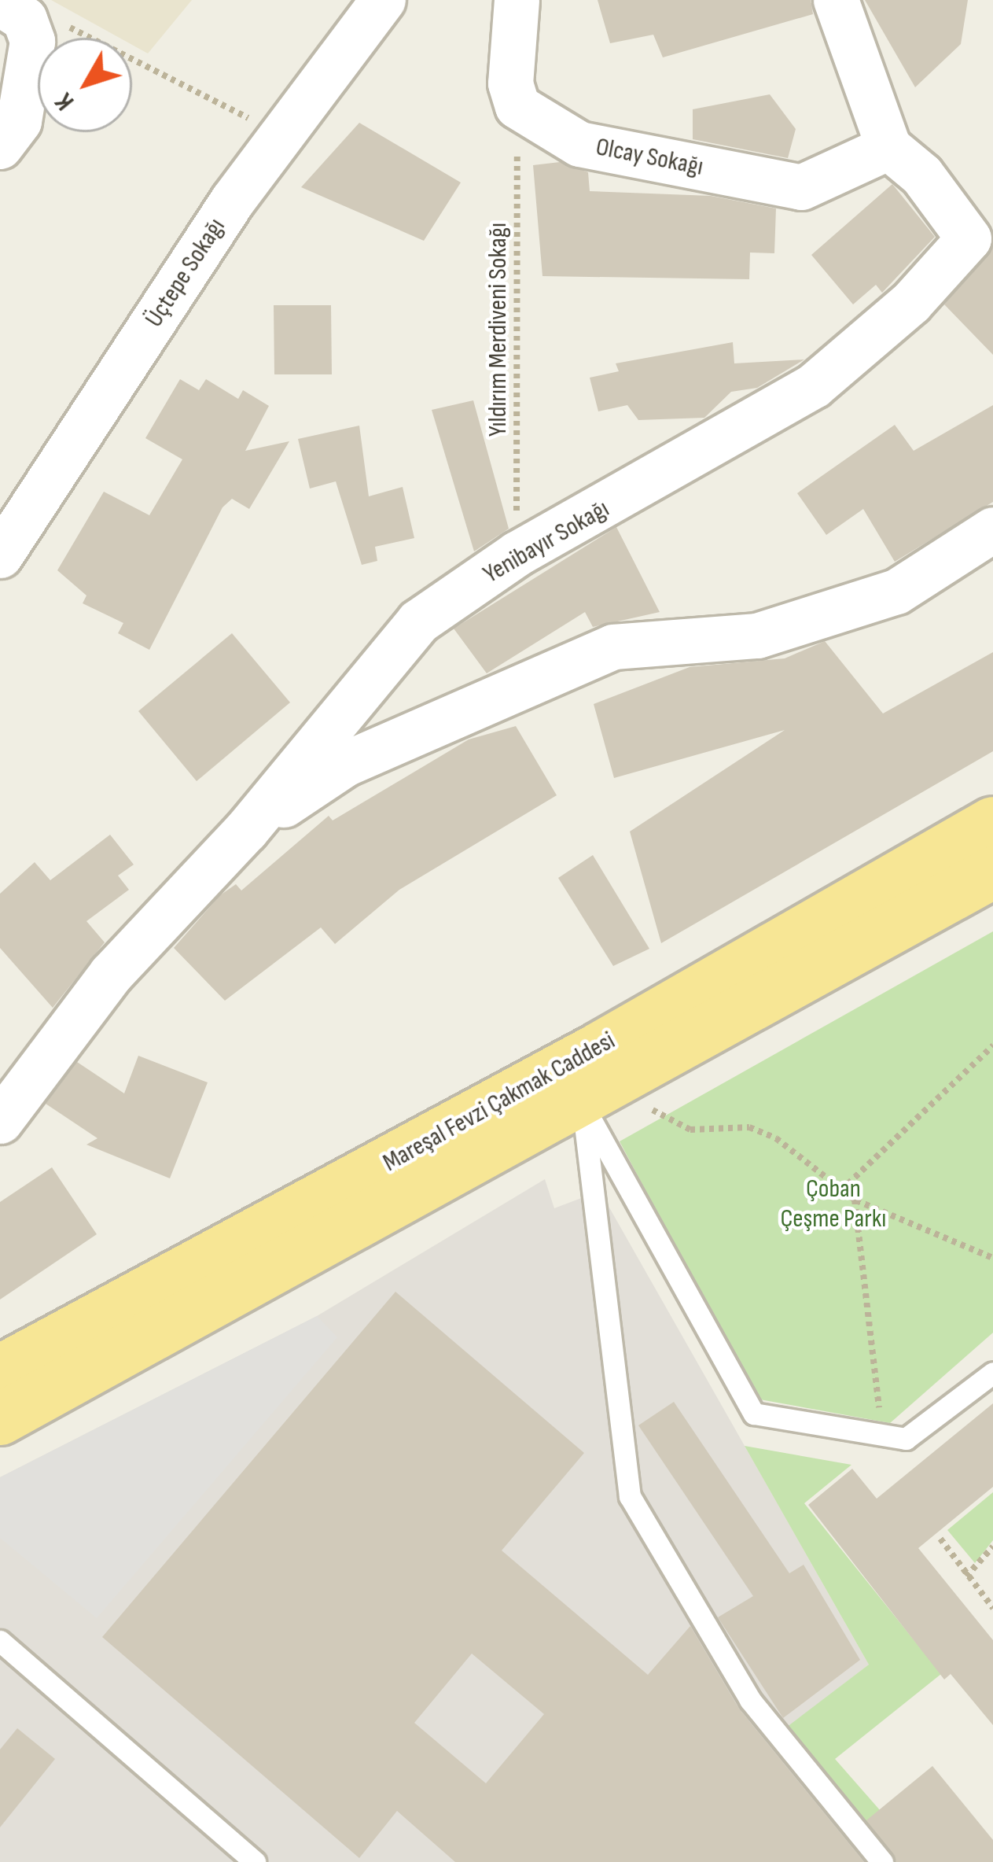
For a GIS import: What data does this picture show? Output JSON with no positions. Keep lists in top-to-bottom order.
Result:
{
  "streets": {
    "main road": ["Mareşal Fevzi Çakmak Caddesi"],
    "street": ["Olcay Sokağı", "Üçtepe Sokağı", "Yenibayır Sokağı"],
    "path": ["Yıldırım Merdiveni Sokağı"]
  },
  "crossings": [
    ["Olcay Sokağı", "Yıldırım Merdiveni Sokağı"],
    ["Olcay Sokağı", "Yenibayır Sokağı"],
    ["Yıldırım Merdiveni Sokağı", "Yenibayır Sokağı"]
  ],
  "parks": ["Çoban Çeşme Parkı"],
  "north": "bottom left"
}
